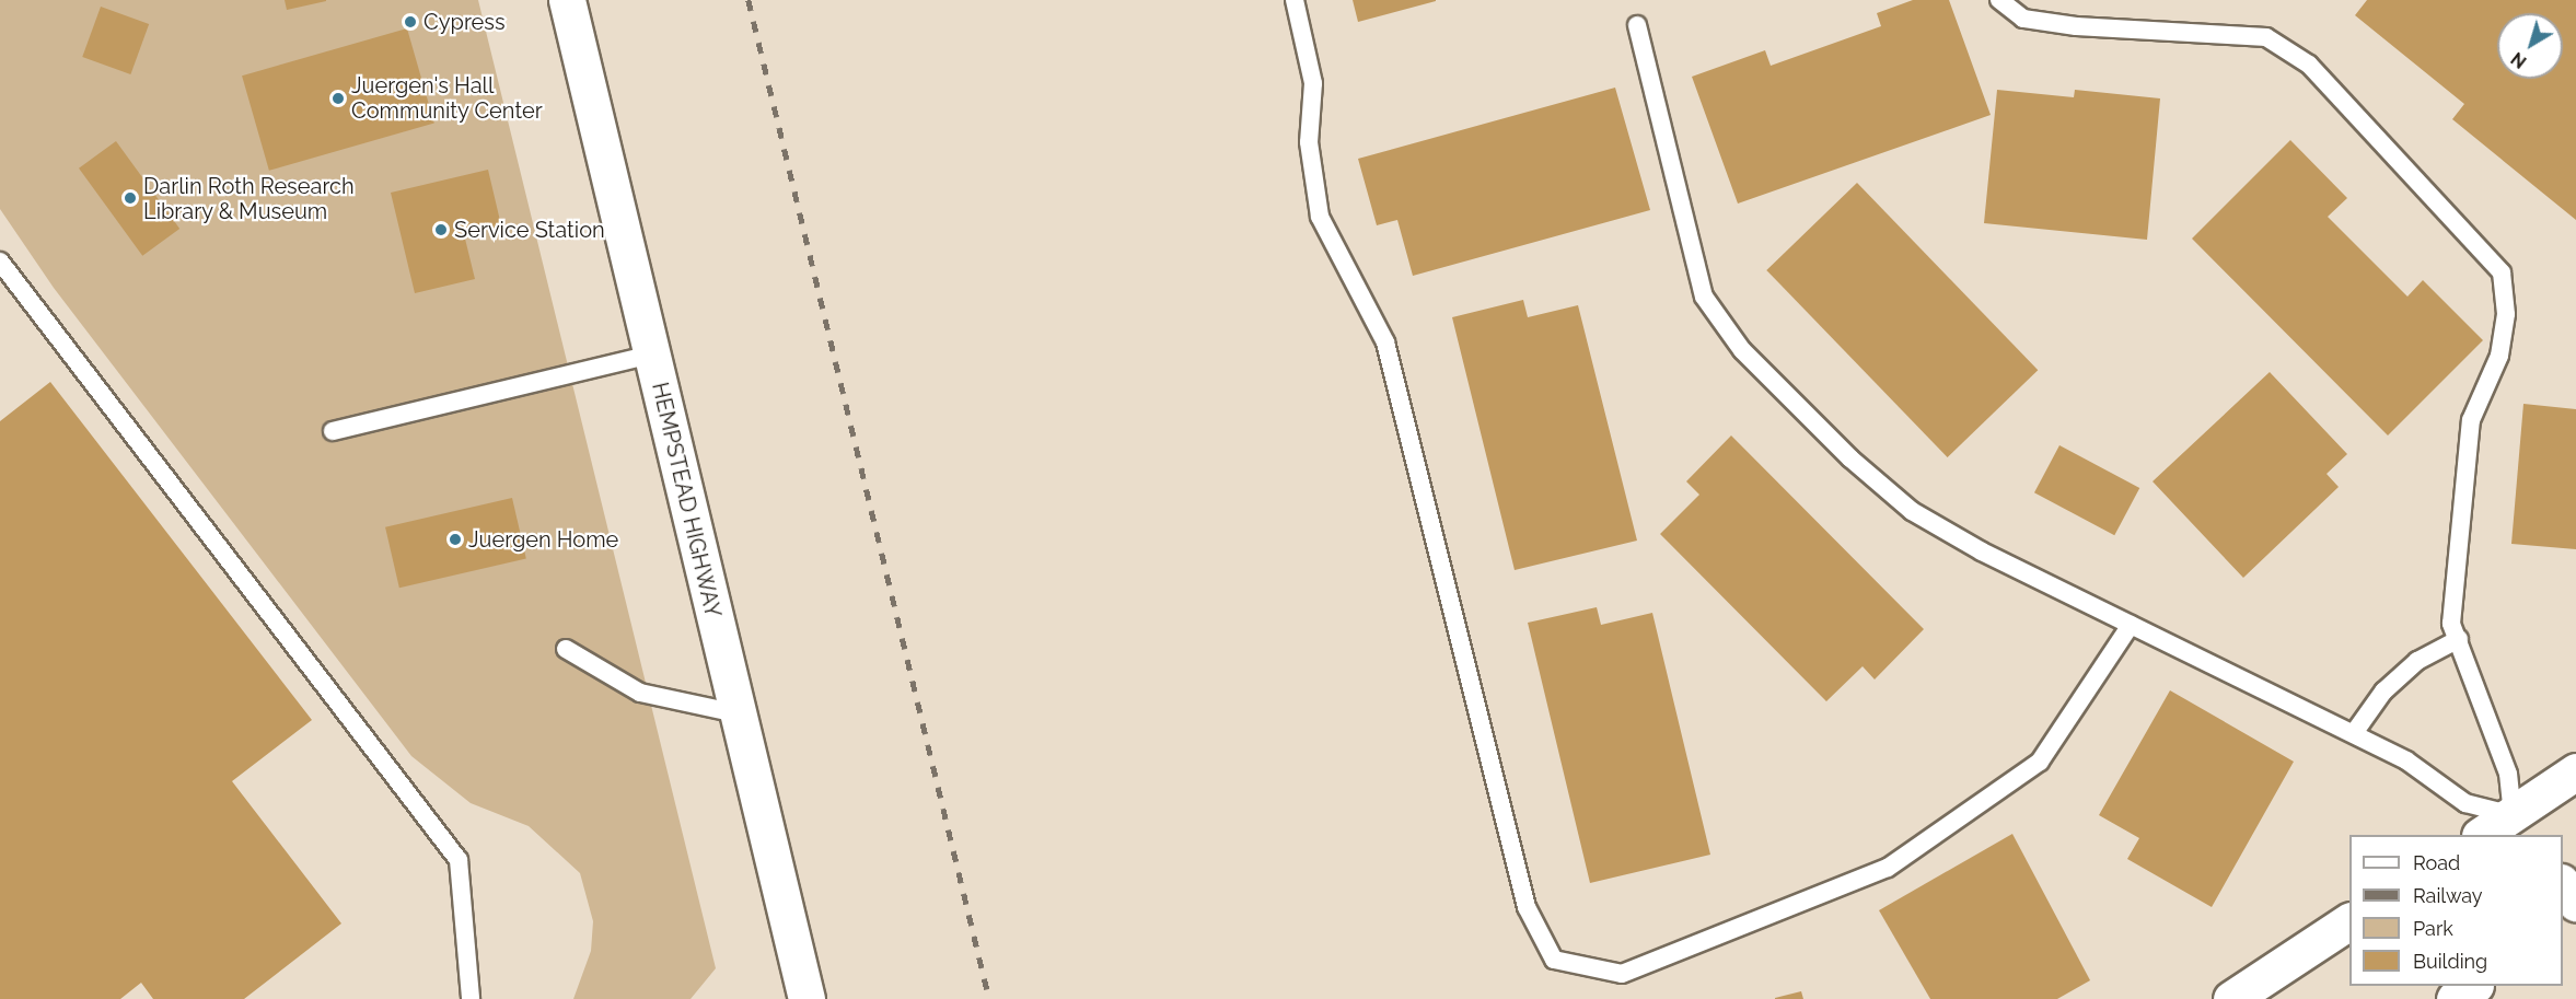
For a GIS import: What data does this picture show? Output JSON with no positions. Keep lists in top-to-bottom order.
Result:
{
  "streets": {
    "street": ["HEMPSTEAD HIGHWAY"]
  },
  "places": [
    "Cypress",
    "Juergen's Hall Community Center",
    "Darlin Roth Research Library & Museum",
    "Service Station",
    "Juergen Home"
  ],
  "legend": [
    "Road",
    "Railway",
    "Park",
    "Building"
  ],
  "north": "bottom left"
}
